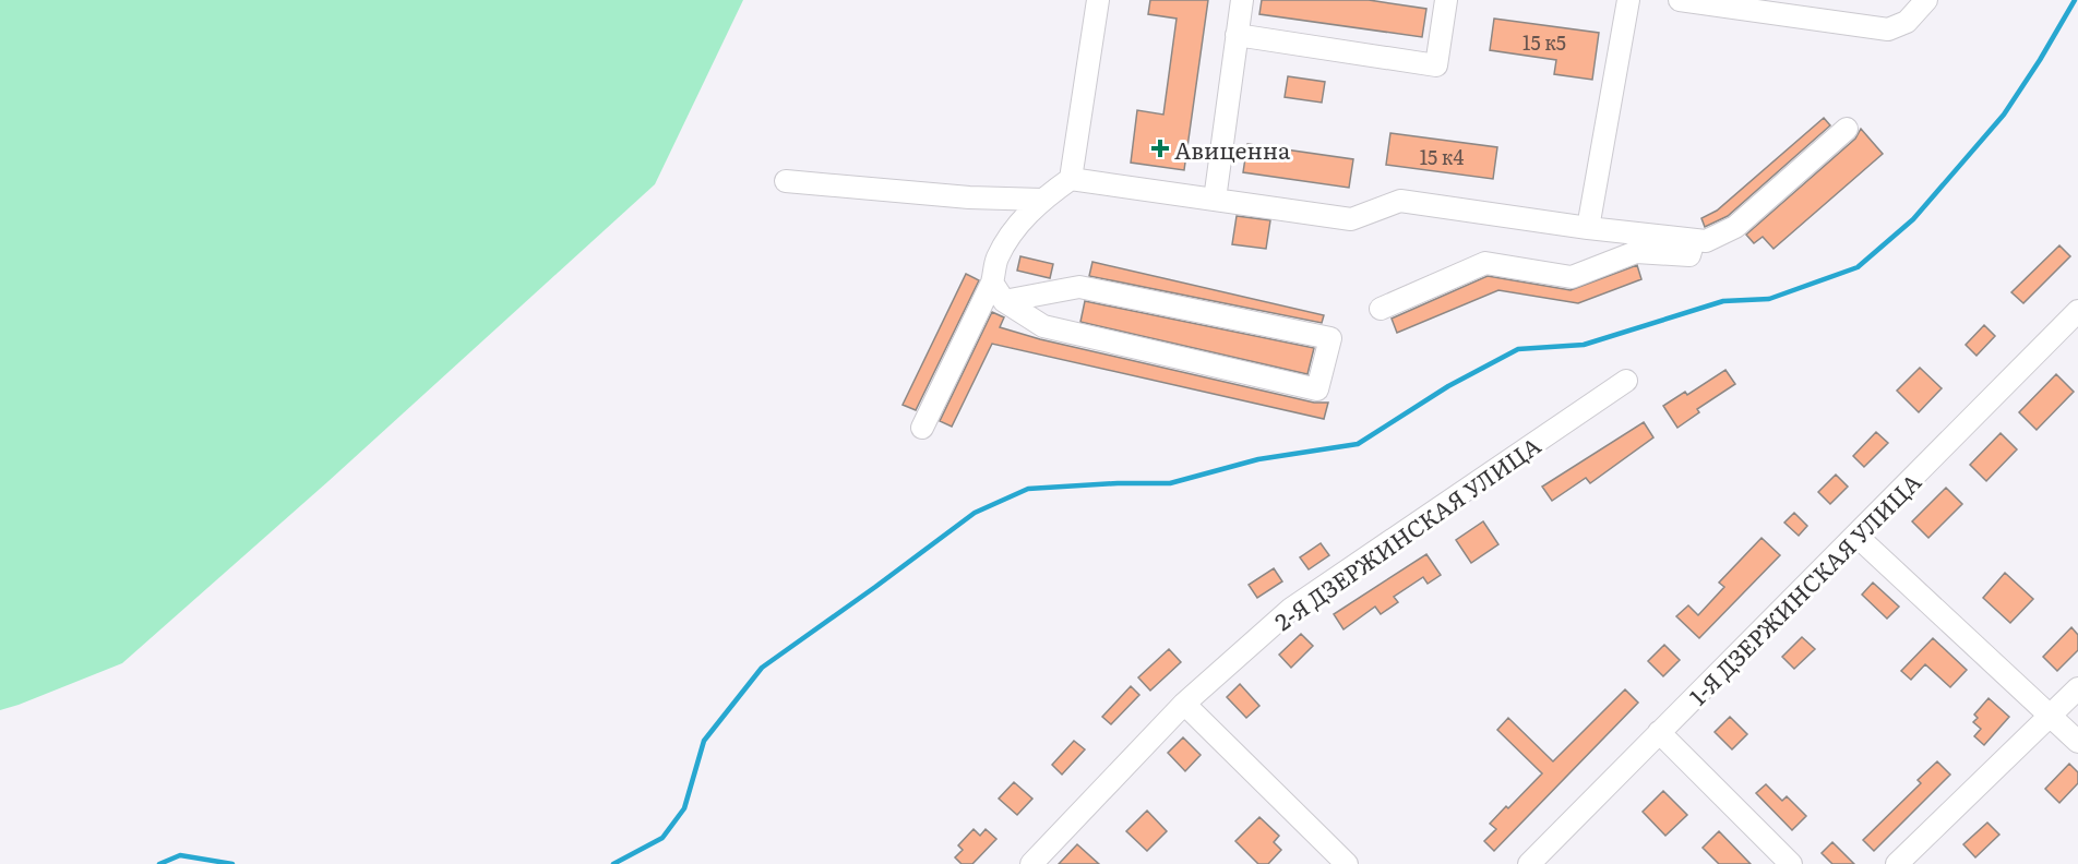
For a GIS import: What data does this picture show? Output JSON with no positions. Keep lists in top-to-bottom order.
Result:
{
  "streets": {
    "street": ["2-Я ДЗЕРЖИНСКАЯ УЛИЦА", "1-Я ДЗЕРЖИНСКАЯ УЛИЦА"]
  },
  "places": {
    "health": ["Авиценна"]
  },
  "house_numbers": ["15 к5", "15 к4"]
}
